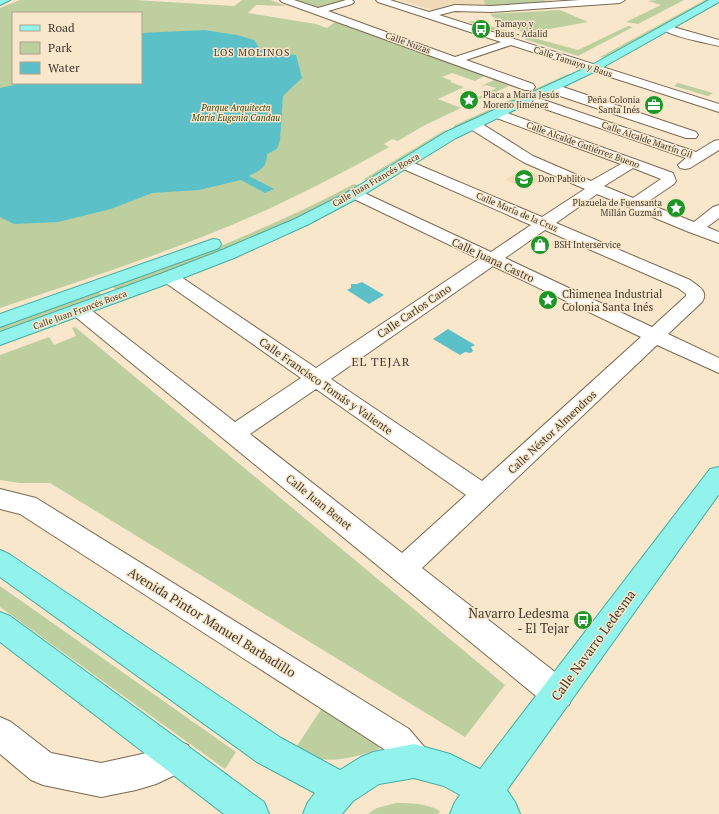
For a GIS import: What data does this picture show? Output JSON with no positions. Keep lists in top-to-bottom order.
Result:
{
  "streets": {
    "main road": ["Calle Juan Francés Bosca", "Calle Navarro Ledesma"],
    "street": [
      "Calle Nuzas",
      "Calle Tamayo y Baus",
      "Calle Alcalde Martín Gil",
      "Calle Alcalde Gutiérrez Bueno",
      "Calle María de la Cruz",
      "Calle Juana Castro",
      "Calle Carlos Cano",
      "Calle Francisco Tomás y Valiente",
      "Calle Néstor Almendros",
      "Calle Juan Benet",
      "Avenida Pintor Manuel Barbadillo"
    ]
  },
  "crossings": [
    ["Calle Nuzas", "Calle Alcalde Martín Gil"],
    ["Calle Nuzas", "Calle Juan Francés Bosca"],
    ["Calle Tamayo y Baus", "Calle Juan Francés Bosca"],
    ["Calle Alcalde Martín Gil", "Calle Juan Francés Bosca"],
    ["Calle Alcalde Gutiérrez Bueno", "Calle Juan Francés Bosca"],
    ["Calle Alcalde Gutiérrez Bueno", "Calle Carlos Cano"],
    ["Calle Juan Francés Bosca", "Calle María de la Cruz"],
    ["Calle Juan Francés Bosca", "Calle Juana Castro"],
    ["Calle Juan Francés Bosca", "Calle Francisco Tomás y Valiente"],
    ["Calle Juan Francés Bosca", "Calle Juan Benet"],
    ["Calle María de la Cruz", "Calle Carlos Cano"],
    ["Calle María de la Cruz", "Calle Néstor Almendros"],
    ["Calle Juana Castro", "Calle Carlos Cano"],
    ["Calle Juana Castro", "Calle Néstor Almendros"],
    ["Calle Carlos Cano", "Calle Francisco Tomás y Valiente"],
    ["Calle Carlos Cano", "Calle Juan Benet"],
    ["Calle Francisco Tomás y Valiente", "Calle Néstor Almendros"],
    ["Calle Néstor Almendros", "Calle Juan Benet"],
    ["Calle Juan Benet", "Calle Navarro Ledesma"]
  ],
  "districts": ["LOS MOLINOS", "EL TEJAR"],
  "parks": ["Parque Arquitecta María Eugenia Candau"],
  "places": {
    "bus stop": ["Tamayo y Baus - Adalid", "Navarro Ledesma - El Tejar"],
    "place": ["Placa a María Jesús Moreno Jiménez", "Plazuela de Fuensanta Millán Guzmán", "Chimenea Industrial Colonia Santa Inés"],
    "office": ["Peña Colonia Santa Inés"],
    "school or university": ["Don Pablito"],
    "shop": ["BSH Interservice"]
  },
  "legend": ["Road", "Park", "Water"]
}
